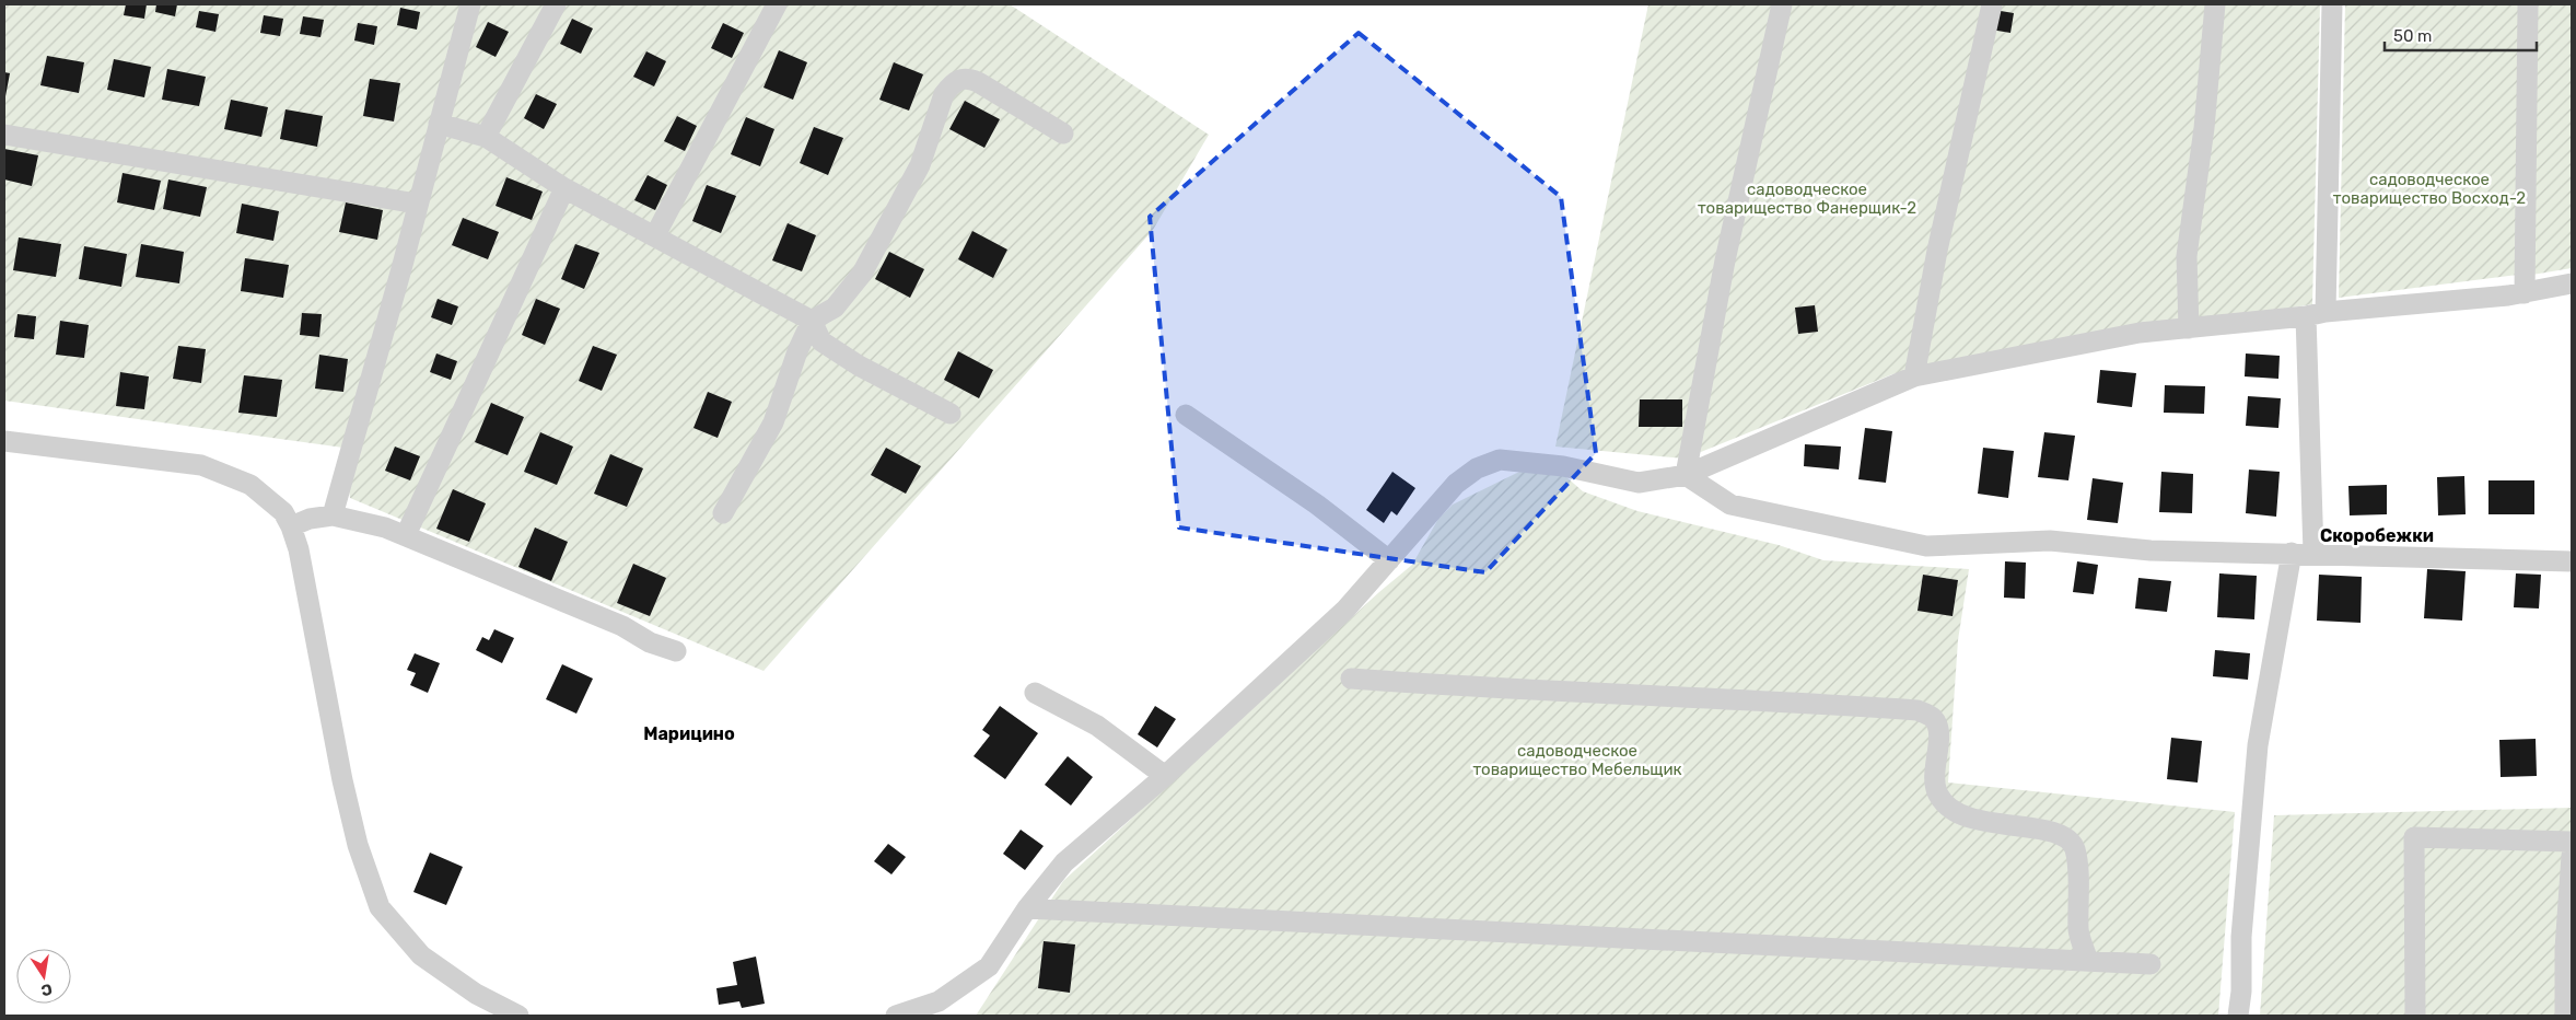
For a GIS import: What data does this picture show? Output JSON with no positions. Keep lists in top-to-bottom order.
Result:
{
  "districts": ["Скоробежки", "Марицино"],
  "parks": ["садоводческое товарищество Восход-2", "садоводческое товарищество Фанерщик-2", "садоводческое товарищество Мебельщик"],
  "scale_bar": "50 m",
  "north": "bottom"
}
